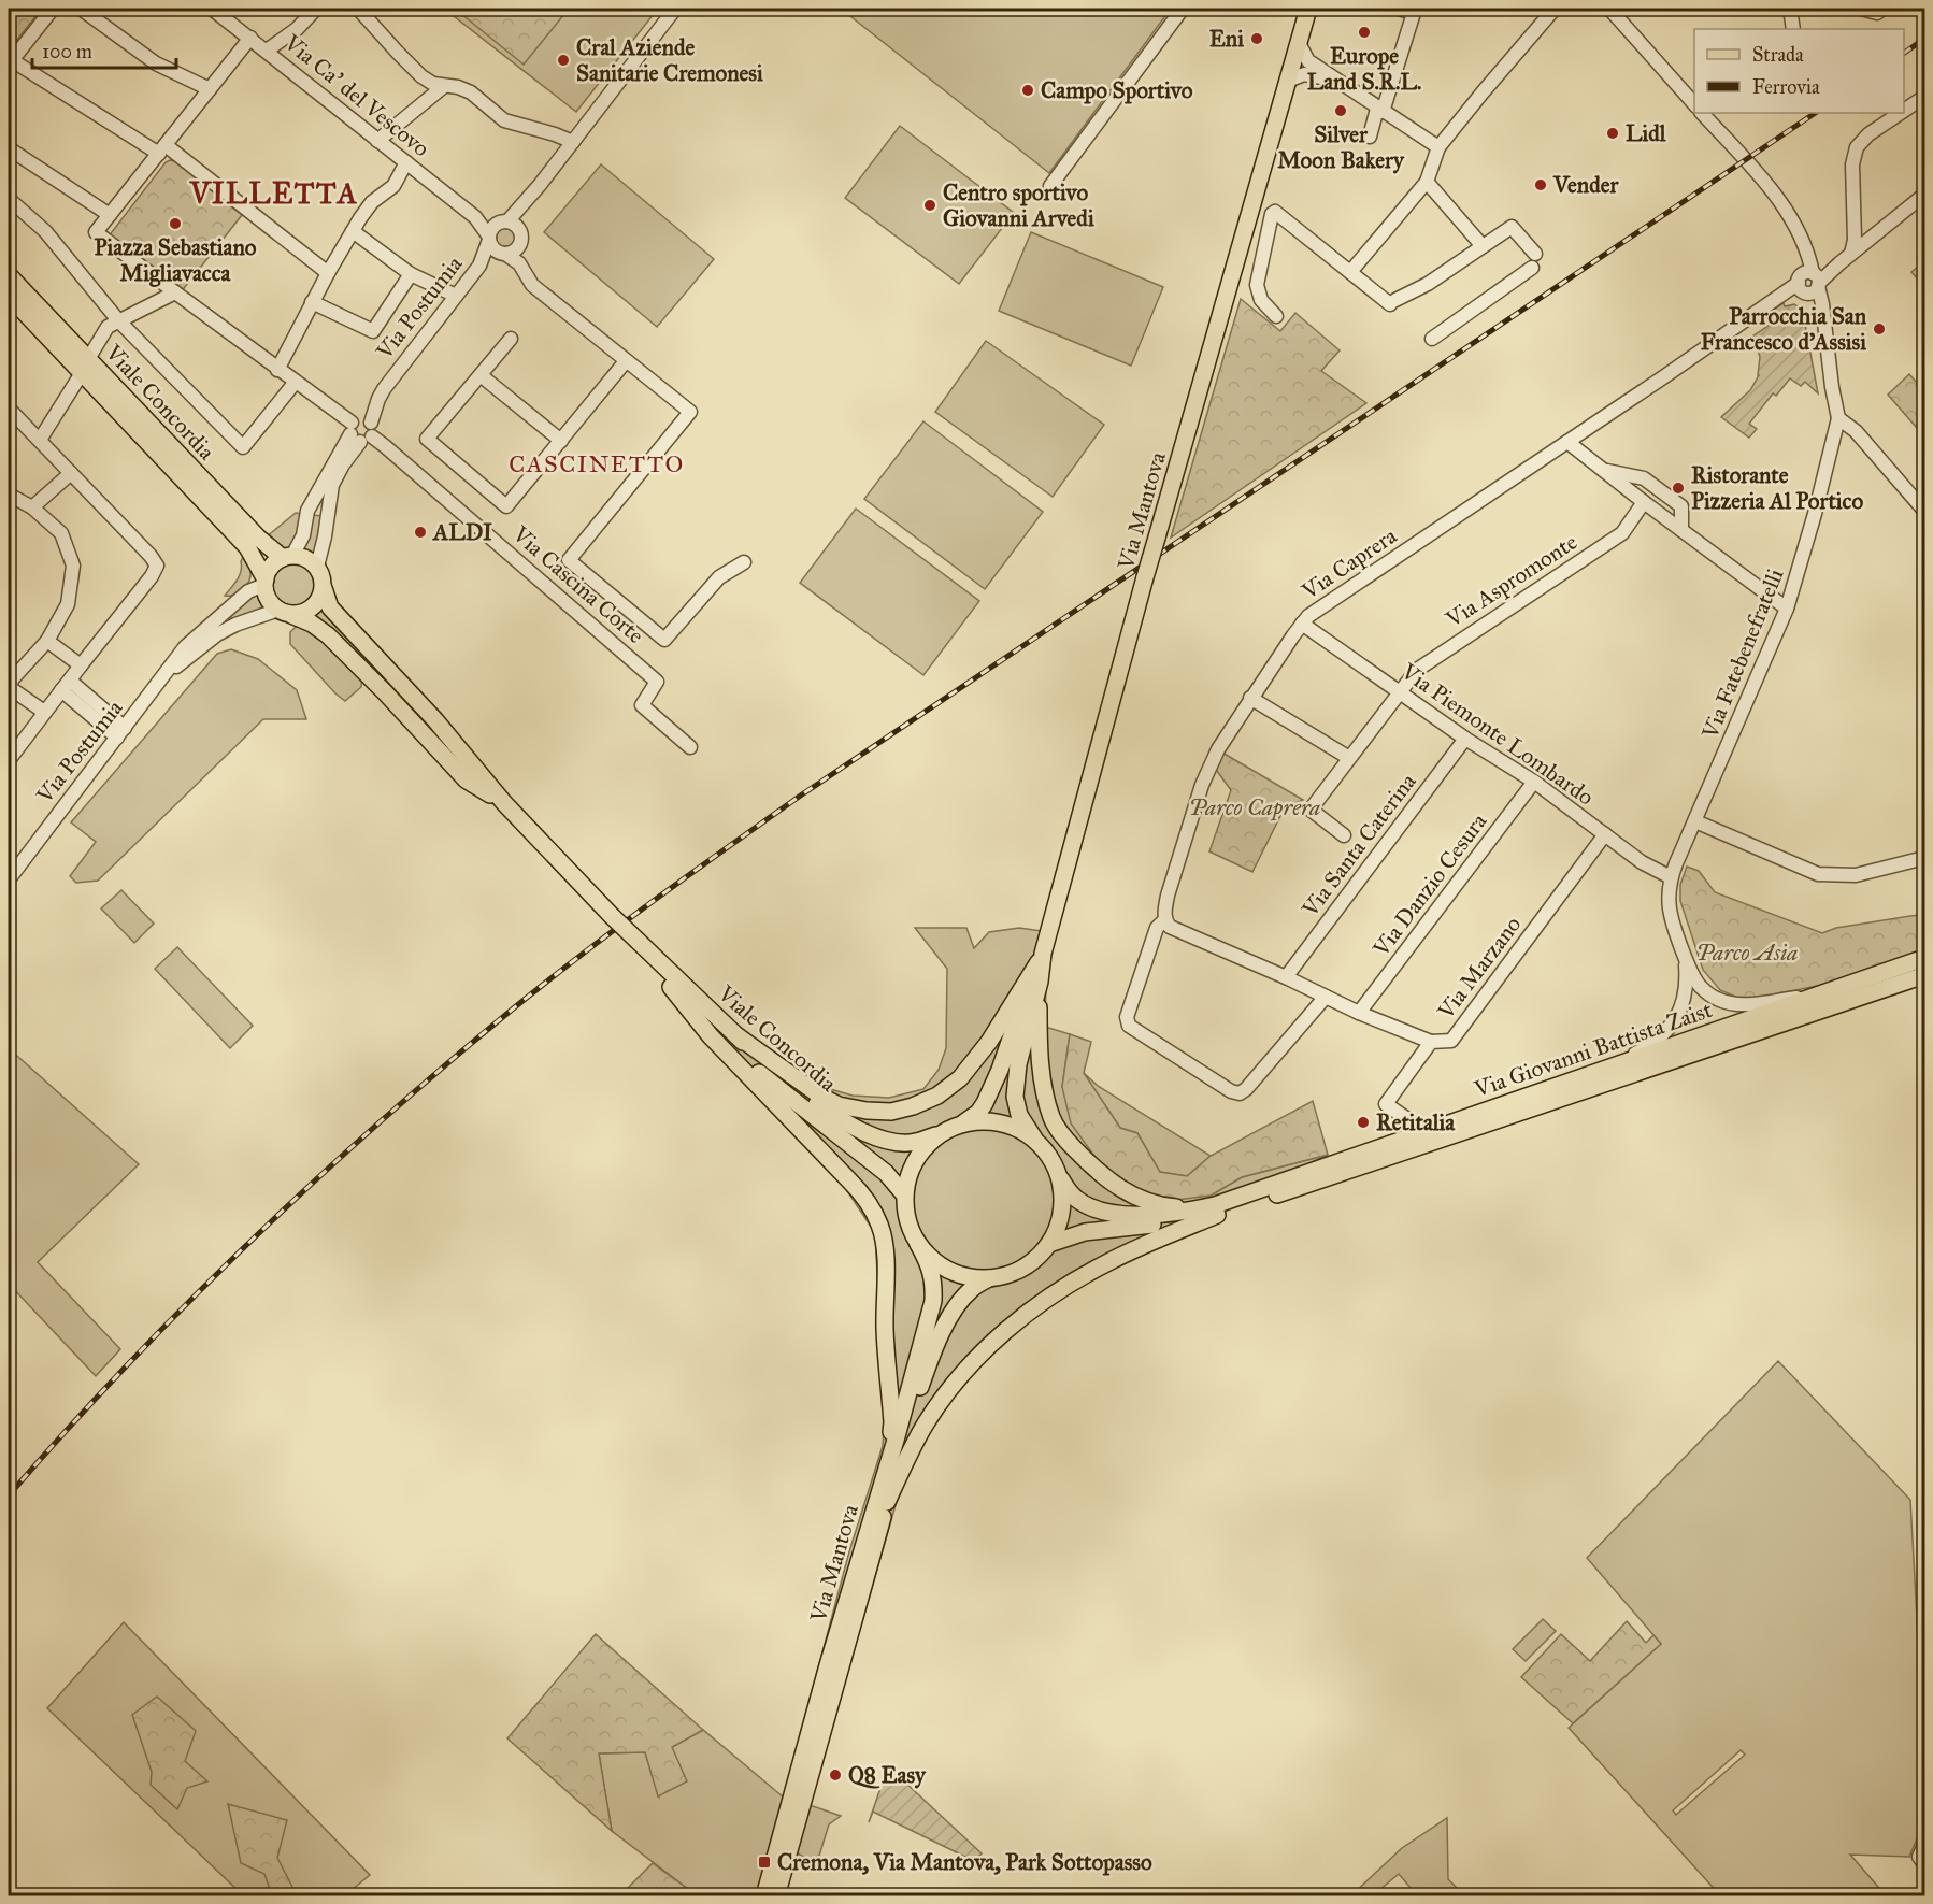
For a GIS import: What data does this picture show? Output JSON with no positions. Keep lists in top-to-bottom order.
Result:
{
  "streets": {
    "main road": ["Viale Concordia", "Via Mantova", "Via Giovanni Battista Zaist"],
    "street": [
      "Via Ca' del Vescovo",
      "Via Postumia",
      "Via Caprera",
      "Via Aspromonte",
      "Via Cascina Corte",
      "Via Fatebenefratelli",
      "Via Piemonte Lombardo",
      "Via Santa Caterina",
      "Via Danzio Cesura",
      "Via Marzano"
    ]
  },
  "crossings": [
    ["Via Ca' del Vescovo", "Via Postumia"],
    ["Via Postumia", "Viale Concordia"],
    ["Via Postumia", "Via Cascina Corte"],
    ["Viale Concordia", "Via Mantova"],
    ["Viale Concordia", "Via Giovanni Battista Zaist"],
    ["Via Mantova", "Via Giovanni Battista Zaist"],
    ["Via Caprera", "Via Fatebenefratelli"],
    ["Via Caprera", "Via Piemonte Lombardo"],
    ["Via Aspromonte", "Via Piemonte Lombardo"],
    ["Via Fatebenefratelli", "Via Piemonte Lombardo"],
    ["Via Fatebenefratelli", "Via Giovanni Battista Zaist"],
    ["Via Piemonte Lombardo", "Via Santa Caterina"],
    ["Via Piemonte Lombardo", "Via Danzio Cesura"],
    ["Via Piemonte Lombardo", "Via Marzano"],
    ["Via Marzano", "Via Giovanni Battista Zaist"]
  ],
  "districts": ["VILLETTA", "CASCINETTO"],
  "parks": ["Parco Caprera", "Parco Asia"],
  "places": {
    "other": [
      "Europe Land S.R.L.",
      "Eni",
      "Cral Aziende Sanitarie Cremonesi",
      "Campo Sportivo",
      "Silver Moon Bakery",
      "Lidl",
      "Vender",
      "Centro sportivo Giovanni Arvedi",
      "Piazza Sebastiano Migliavacca",
      "Parrocchia San Francesco d'Assisi",
      "Ristorante Pizzeria Al Portico",
      "ALDI",
      "Retitalia",
      "Q8 Easy"
    ],
    "transit": ["Cremona, Via Mantova, Park Sottopasso"]
  },
  "legend": ["Strada", "Ferrovia"],
  "scale_bar": "100 m"
}
